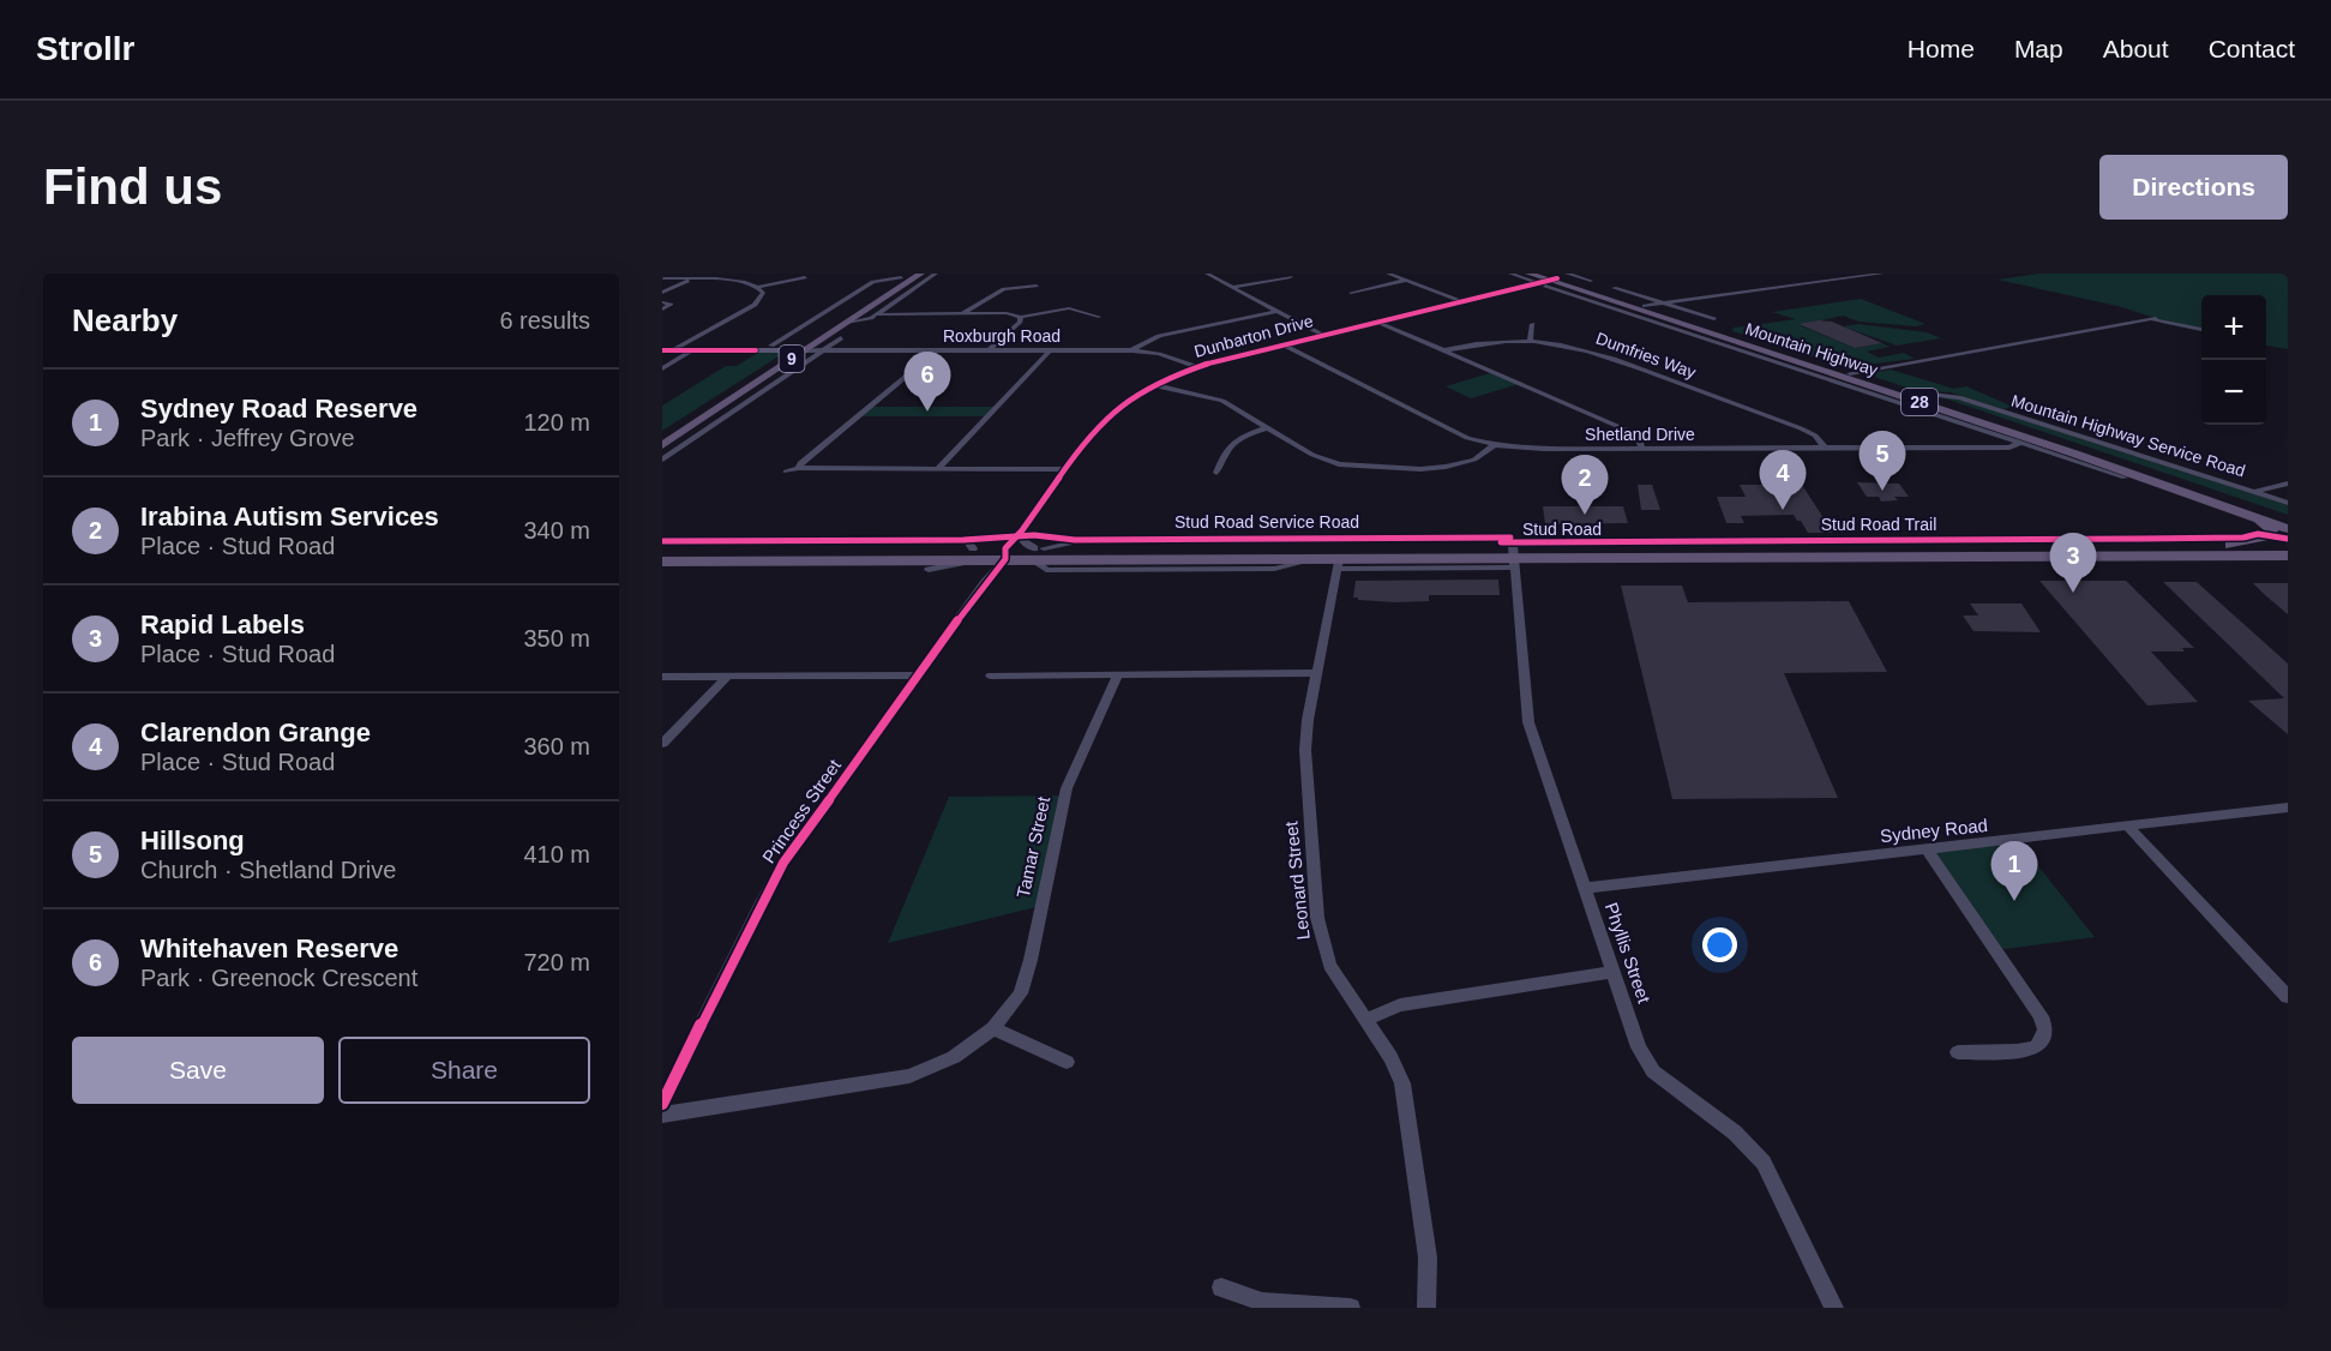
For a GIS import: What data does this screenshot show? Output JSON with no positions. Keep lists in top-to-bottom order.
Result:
{
  "streets": {
    "main road": [
      "Mountain Highway",
      "9",
      "28",
      "Stud Road"
    ],
    "street": [
      "Roxburgh Road",
      "Dunbarton Drive",
      "Dumfries Way",
      "Shetland Drive",
      "Mountain Highway Service Road",
      "Stud Road Service Road",
      "Princess Street",
      "Sydney Road",
      "Tamar Street",
      "Leonard Street",
      "Phyllis Street"
    ],
    "cycle path": ["Stud Road Trail"]
  },
  "crossings": [
    ["Roxburgh Road", "Dunbarton Drive"],
    ["Roxburgh Road", "9"],
    ["Dunbarton Drive", "Mountain Highway"],
    ["Dunbarton Drive", "Shetland Drive"],
    ["Dunbarton Drive", "Stud Road"],
    ["Dunbarton Drive", "Princess Street"],
    ["Mountain Highway", "Mountain Highway Service Road"],
    ["Dumfries Way", "Shetland Drive"],
    ["Stud Road Service Road", "Stud Road"],
    ["Stud Road Service Road", "Phyllis Street"],
    ["Stud Road", "Princess Street"],
    ["Stud Road", "Leonard Street"],
    ["Stud Road", "Phyllis Street"],
    ["Sydney Road", "Phyllis Street"]
  ],
  "page": {
    "header": "Strollr",
    "nav": [
      "Home",
      "Map",
      "About",
      "Contact"
    ],
    "buttons": [
      "Directions",
      ["Save", "Share"]
    ],
    "title": "Find us",
    "heading": ["Nearby", "6 results"],
    "map_buttons": ["+", "−"],
    "pins": [
      "6",
      "5",
      "4",
      "2",
      "3",
      "1"
    ],
    "list": [
      {
        "mark": "1",
        "name": "Sydney Road Reserve",
        "note": "Park · Jeffrey Grove",
        "value": "120 m"
      },
      {
        "mark": "2",
        "name": "Irabina Autism Services",
        "note": "Place · Stud Road",
        "value": "340 m"
      },
      {
        "mark": "3",
        "name": "Rapid Labels",
        "note": "Place · Stud Road",
        "value": "350 m"
      },
      {
        "mark": "4",
        "name": "Clarendon Grange",
        "note": "Place · Stud Road",
        "value": "360 m"
      },
      {
        "mark": "5",
        "name": "Hillsong",
        "note": "Church · Shetland Drive",
        "value": "410 m"
      },
      {
        "mark": "6",
        "name": "Whitehaven Reserve",
        "note": "Park · Greenock Crescent",
        "value": "720 m"
      }
    ]
  }
}
